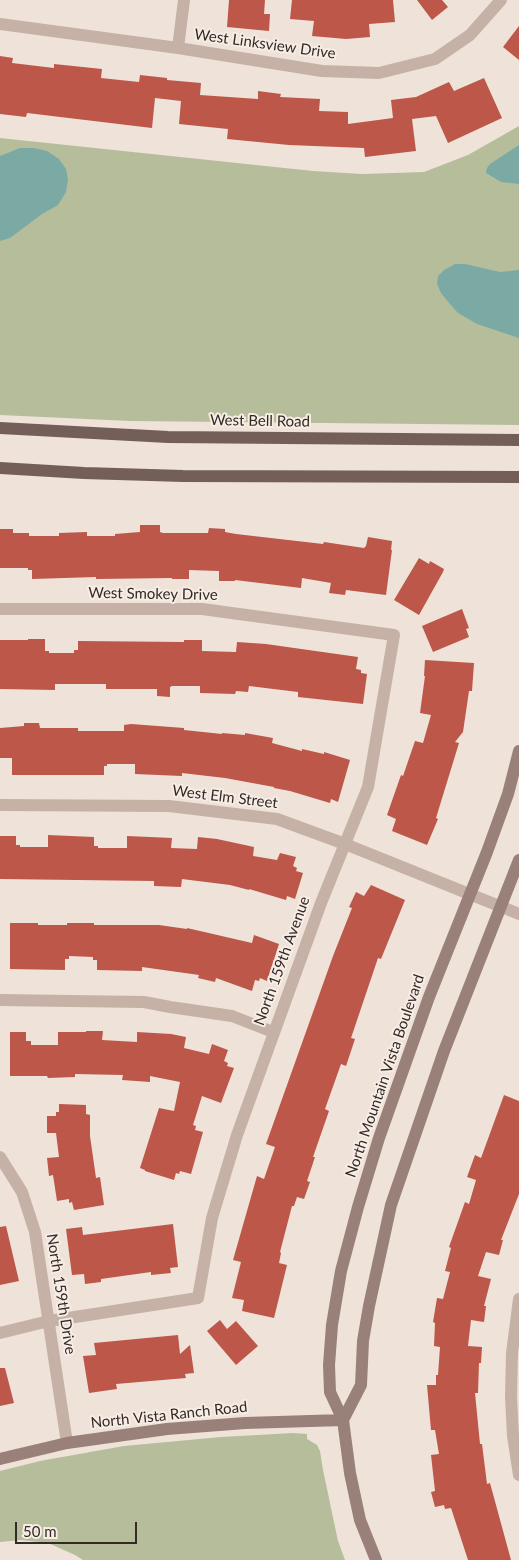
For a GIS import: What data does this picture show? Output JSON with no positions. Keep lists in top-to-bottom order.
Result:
{
  "streets": {
    "main road": ["West Bell Road"],
    "street": [
      "West Linksview Drive",
      "West Smokey Drive",
      "West Elm Street",
      "North 159th Avenue",
      "North Mountain Vista Boulevard",
      "North 159th Drive",
      "North Vista Ranch Road"
    ]
  },
  "crossings": [
    ["West Smokey Drive", "North 159th Avenue"],
    ["West Elm Street", "North 159th Avenue"],
    ["West Elm Street", "North Mountain Vista Boulevard"],
    ["North 159th Avenue", "North 159th Drive"],
    ["North Mountain Vista Boulevard", "North Vista Ranch Road"],
    ["North 159th Drive", "North Vista Ranch Road"]
  ],
  "scale_bar": "50 m"
}
